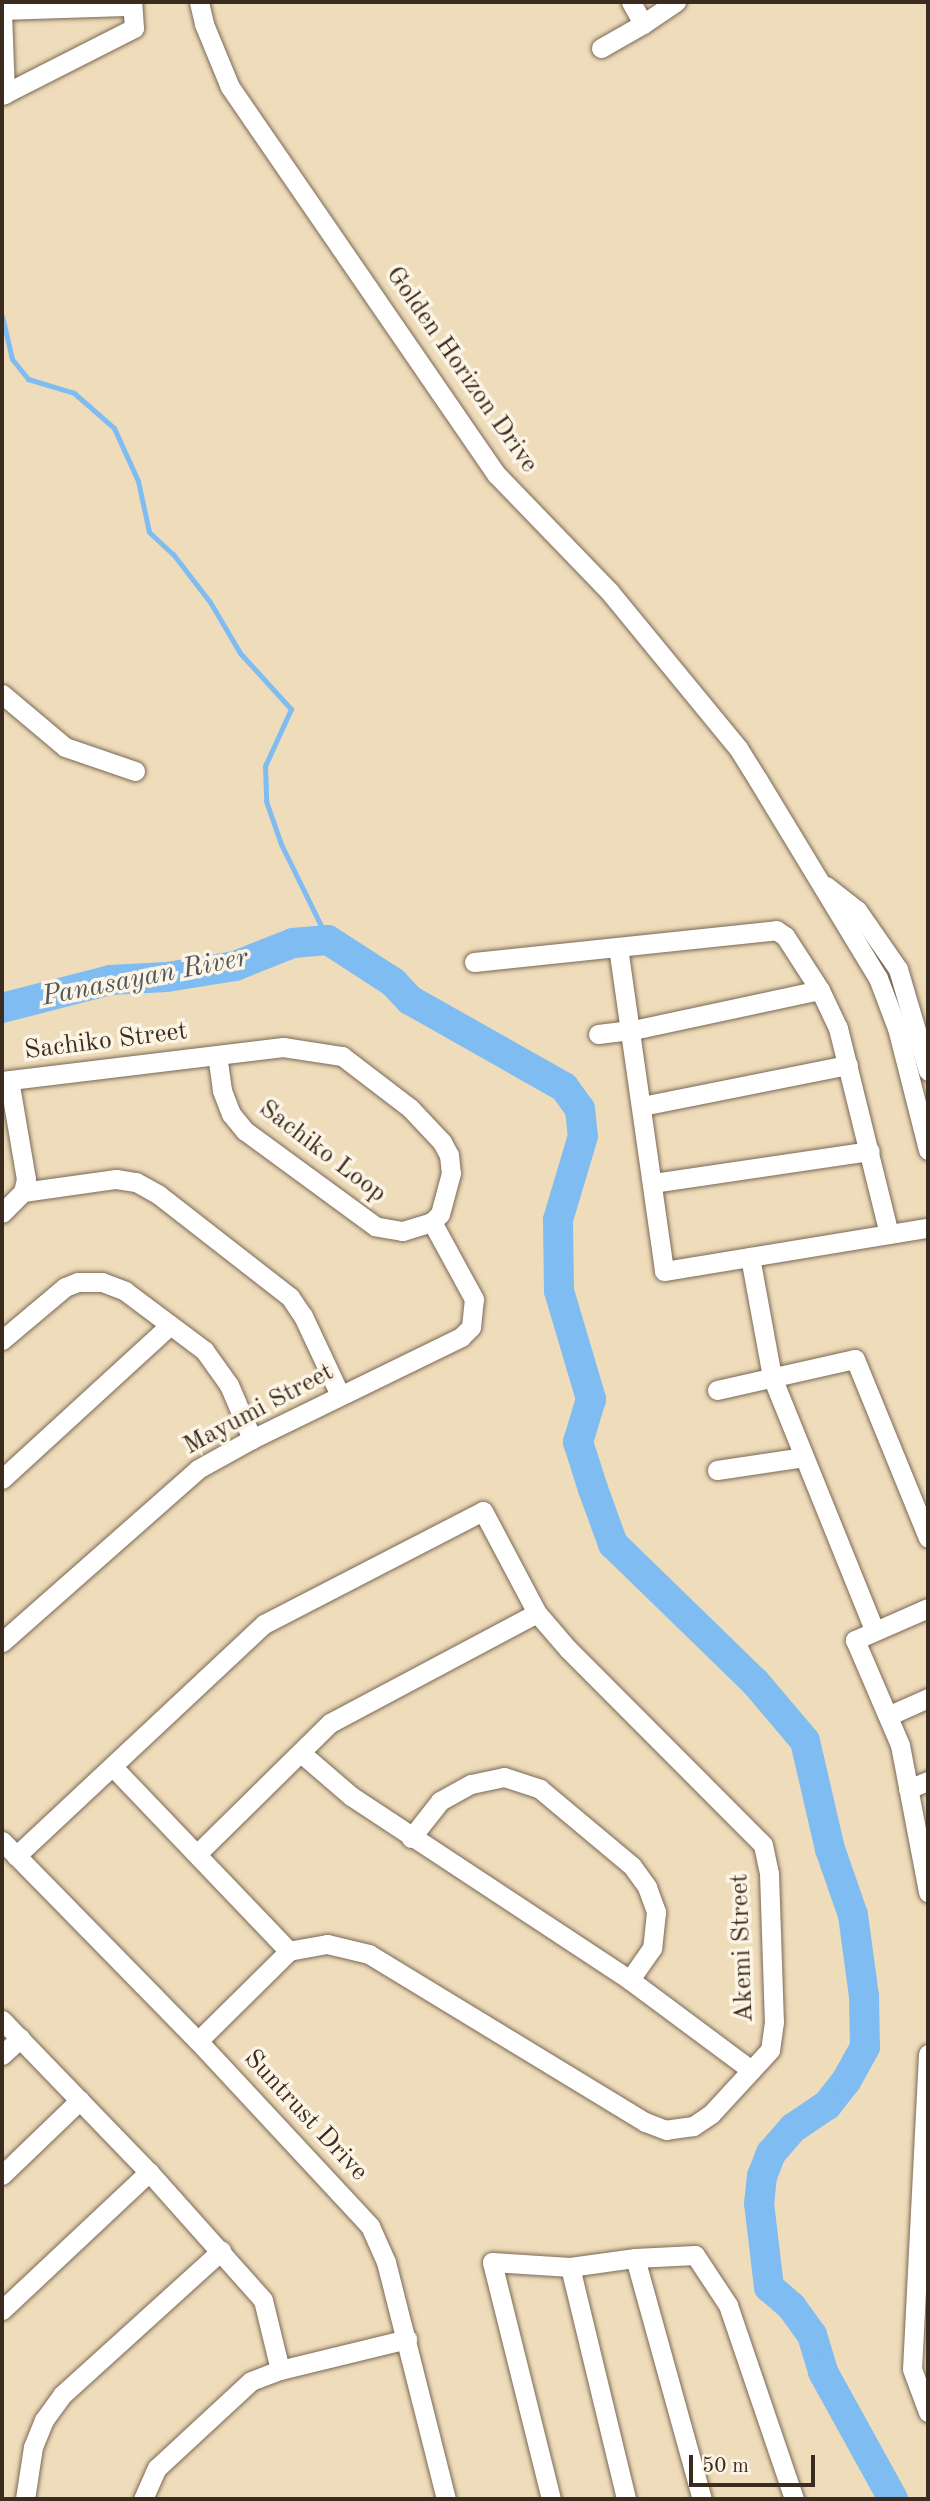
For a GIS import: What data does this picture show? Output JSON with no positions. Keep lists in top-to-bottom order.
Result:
{
  "streets": {
    "street": [
      "Golden Horizon Drive",
      "Sachiko Street",
      "Sachiko Loop",
      "Mayumi Street",
      "Akemi Street",
      "Suntrust Drive"
    ]
  },
  "crossings": [
    ["Sachiko Street", "Sachiko Loop"],
    ["Sachiko Loop", "Mayumi Street"]
  ],
  "water": ["Panasayan River"],
  "scale_bar": "50 m"
}
